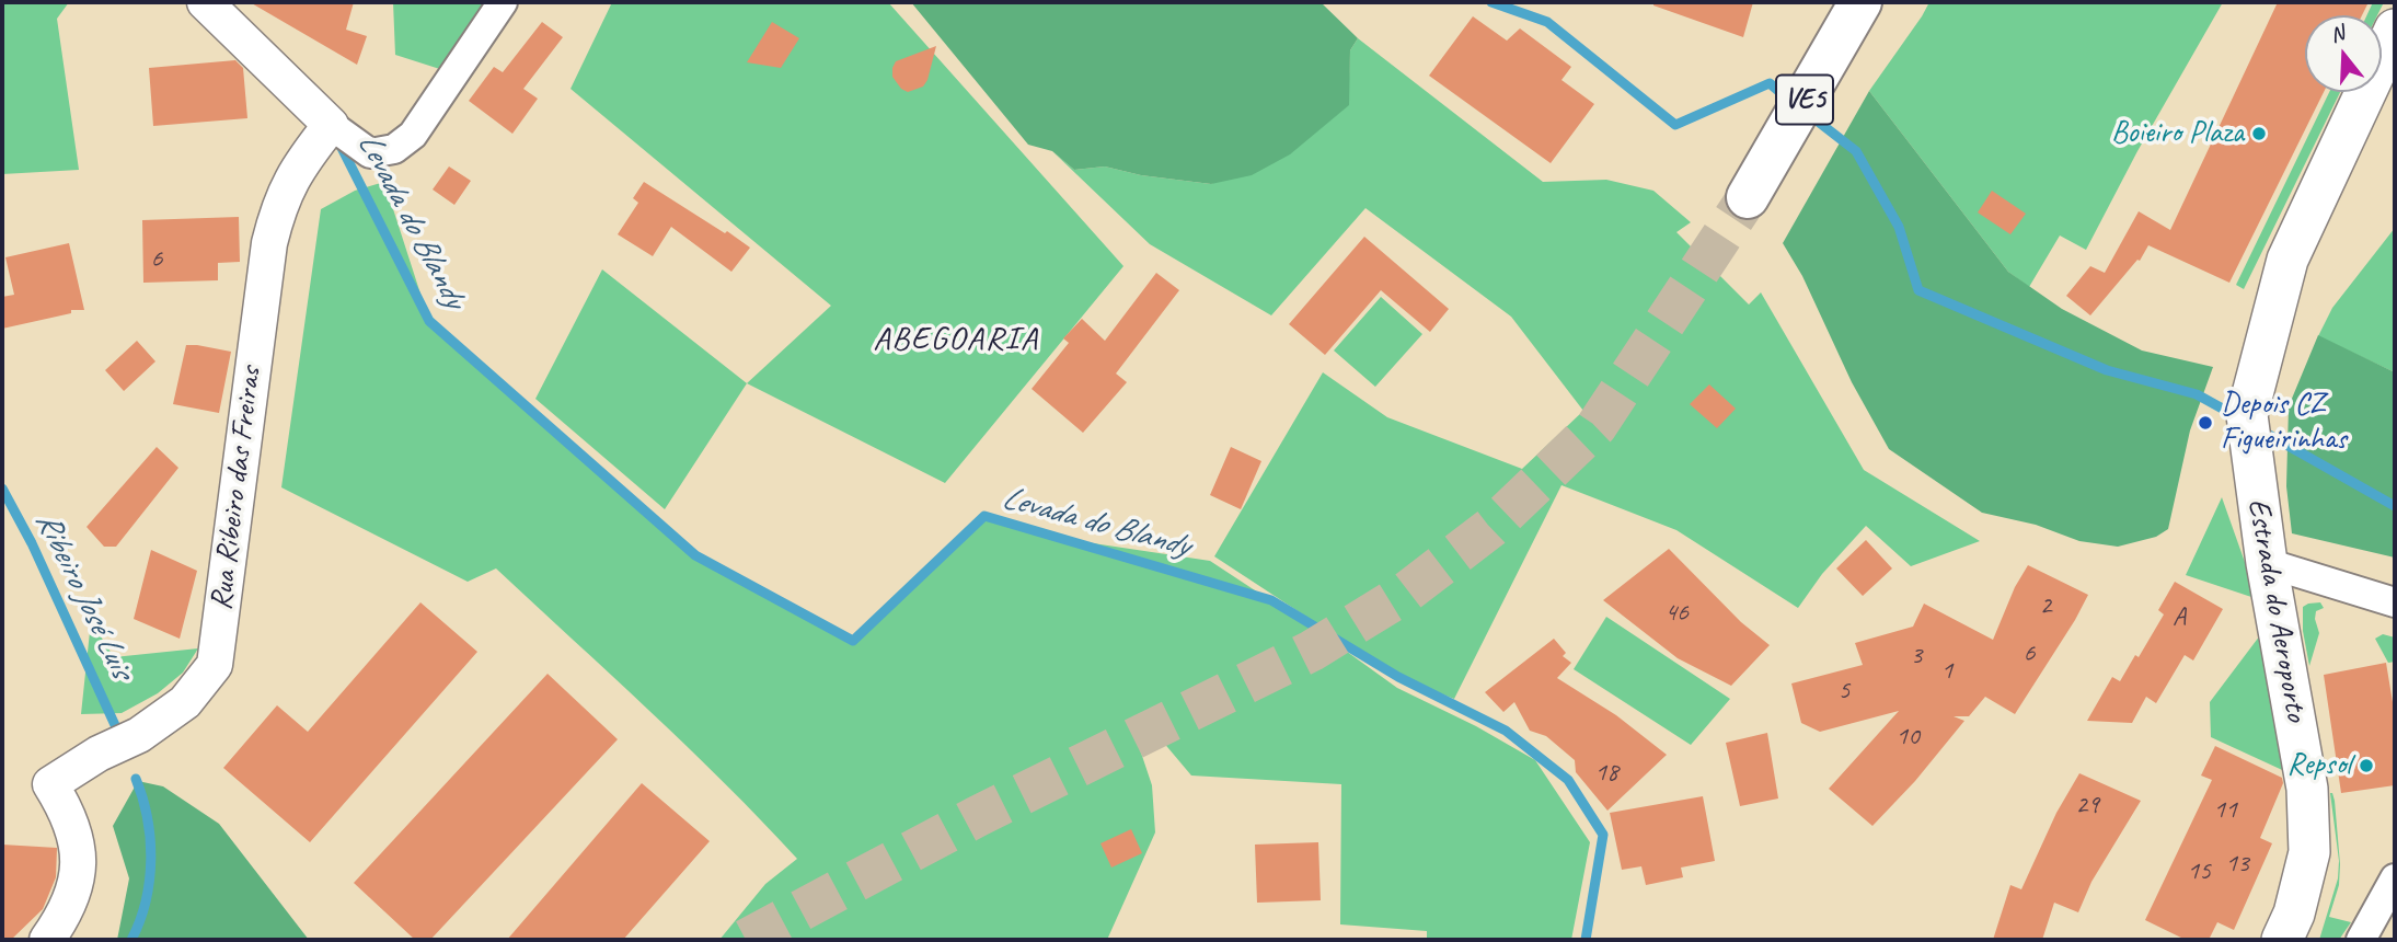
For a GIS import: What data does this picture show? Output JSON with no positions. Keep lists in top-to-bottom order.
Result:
{
  "streets": {
    "main road": ["VE5", "Estrada do Aeroporto"],
    "street": ["Rua Ribeiro das Freiras"]
  },
  "districts": ["ABEGOARIA"],
  "water": ["Levada do Blandy", "Ribeiro José Luis"],
  "places": ["Boieiro Plaza", "Depois CZ Figueirinhas", "Repsol"],
  "house_numbers": [
    "6",
    "2",
    "46",
    "A",
    "6",
    "3",
    "1",
    "5",
    "10",
    "18",
    "29",
    "11",
    "13",
    "15"
  ],
  "north": "top"
}
